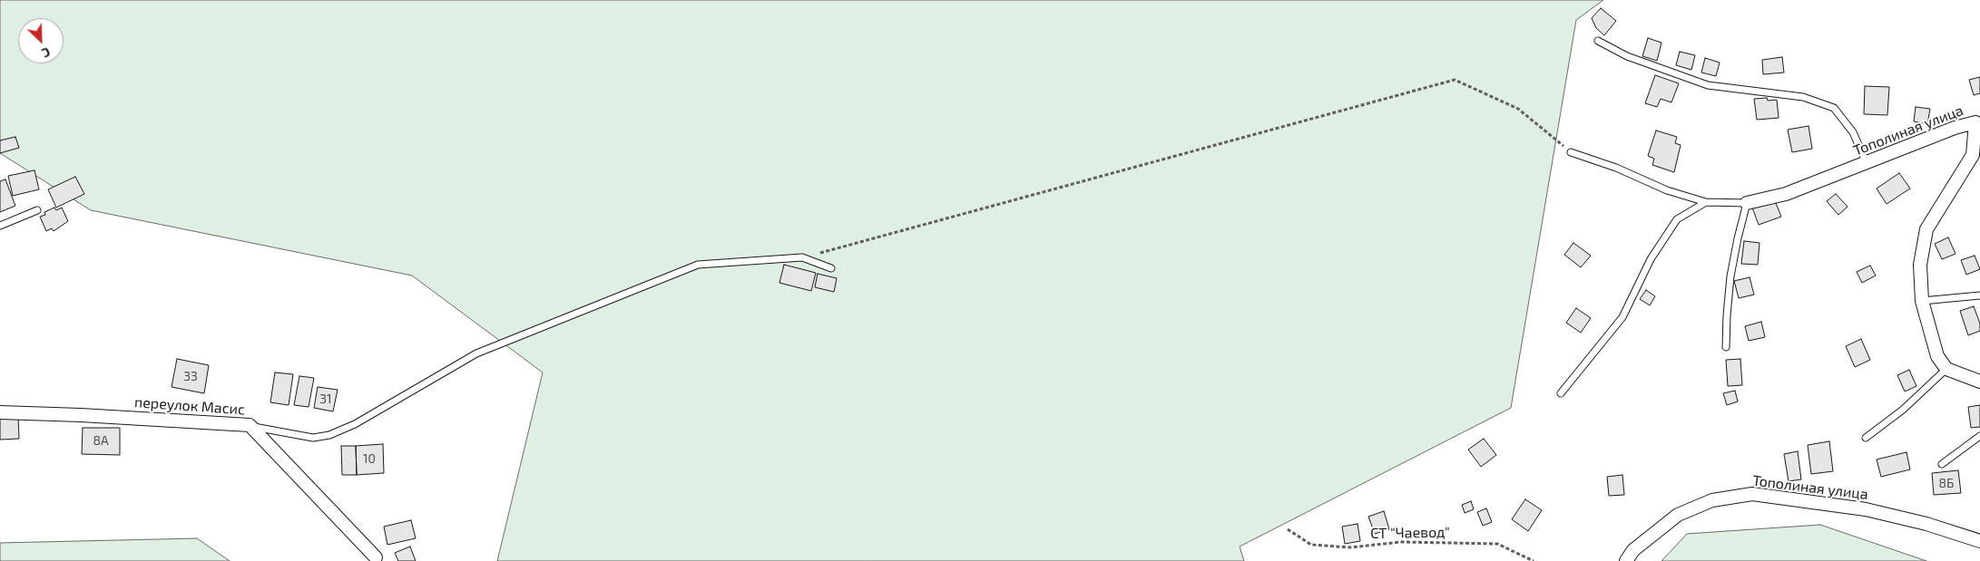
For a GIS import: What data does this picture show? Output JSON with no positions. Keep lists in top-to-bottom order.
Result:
{
  "streets": {
    "street": ["Тополиная улица", "переулок Масис"],
    "path": ["СТ \"Чаевод\""]
  },
  "house_numbers": [
    "33",
    "31",
    "8А",
    "10",
    "8Б"
  ],
  "north": "bottom right"
}
